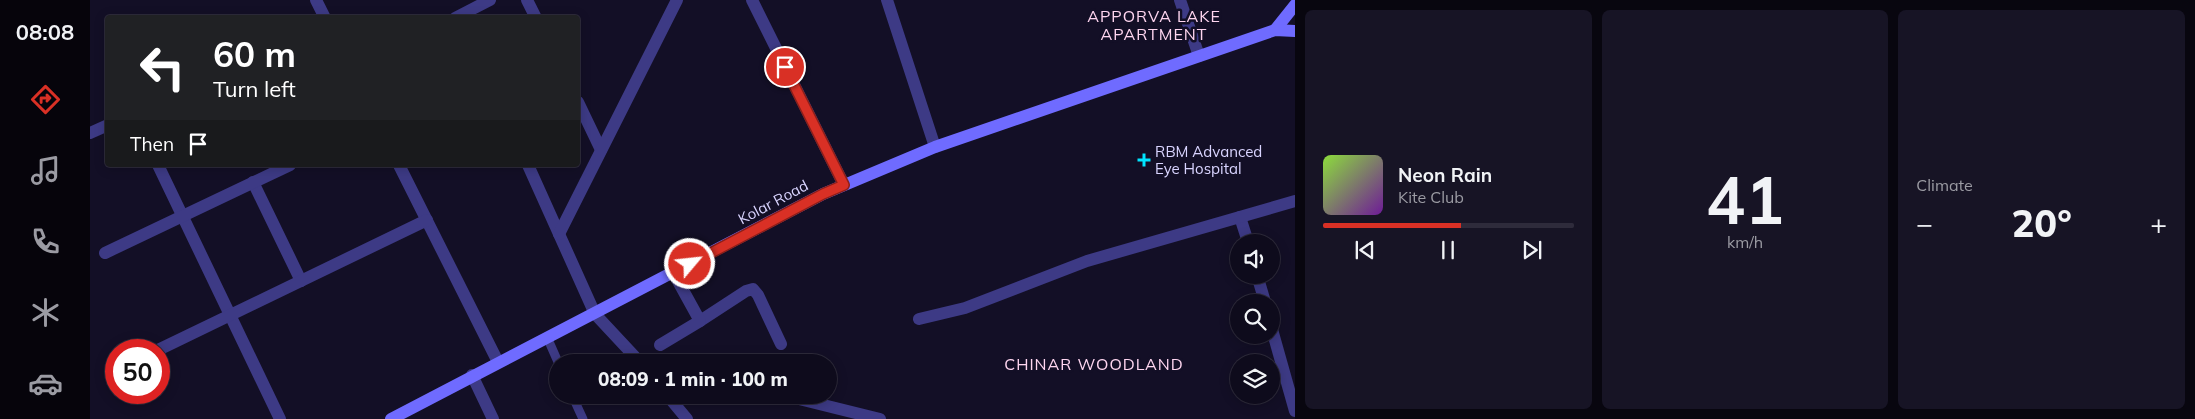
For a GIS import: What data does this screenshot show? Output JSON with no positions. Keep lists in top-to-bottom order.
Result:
{
  "streets": {
    "main road": ["Kolar Road"]
  },
  "districts": ["APPORVA LAKE APARTMENT", "CHINAR WOODLAND"],
  "places": {
    "health": ["RBM Advanced Eye Hospital"]
  },
  "page": {
    "tabs": "08:08",
    "tile": [
      ["41", "km/h"],
      "Climate"
    ],
    "turn": ["60 m", "Turn left"],
    "then": "Then",
    "song": ["Neon Rain", "Kite Club"],
    "heat": ["−", "20°", "+"],
    "limit": "50",
    "trip": "08:09 · 1 min · 100 m"
  }
}
